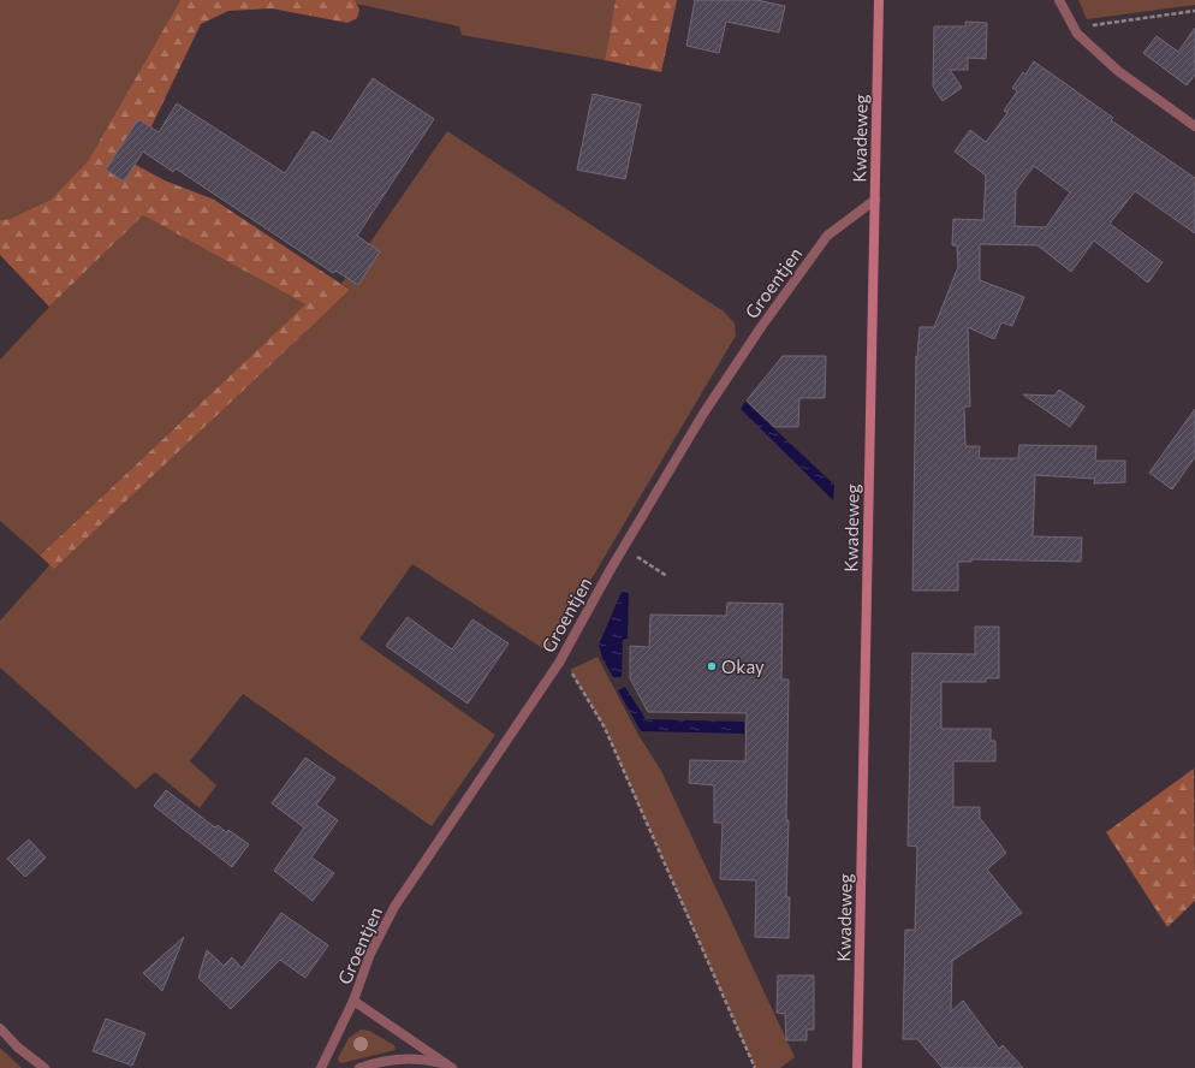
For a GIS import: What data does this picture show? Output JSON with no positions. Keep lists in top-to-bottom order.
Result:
{
  "streets": {
    "main road": ["Kwadeweg"],
    "street": ["Groentjen"]
  },
  "crossings": [
    ["Kwadeweg", "Groentjen"]
  ],
  "places": ["Okay"]
}
